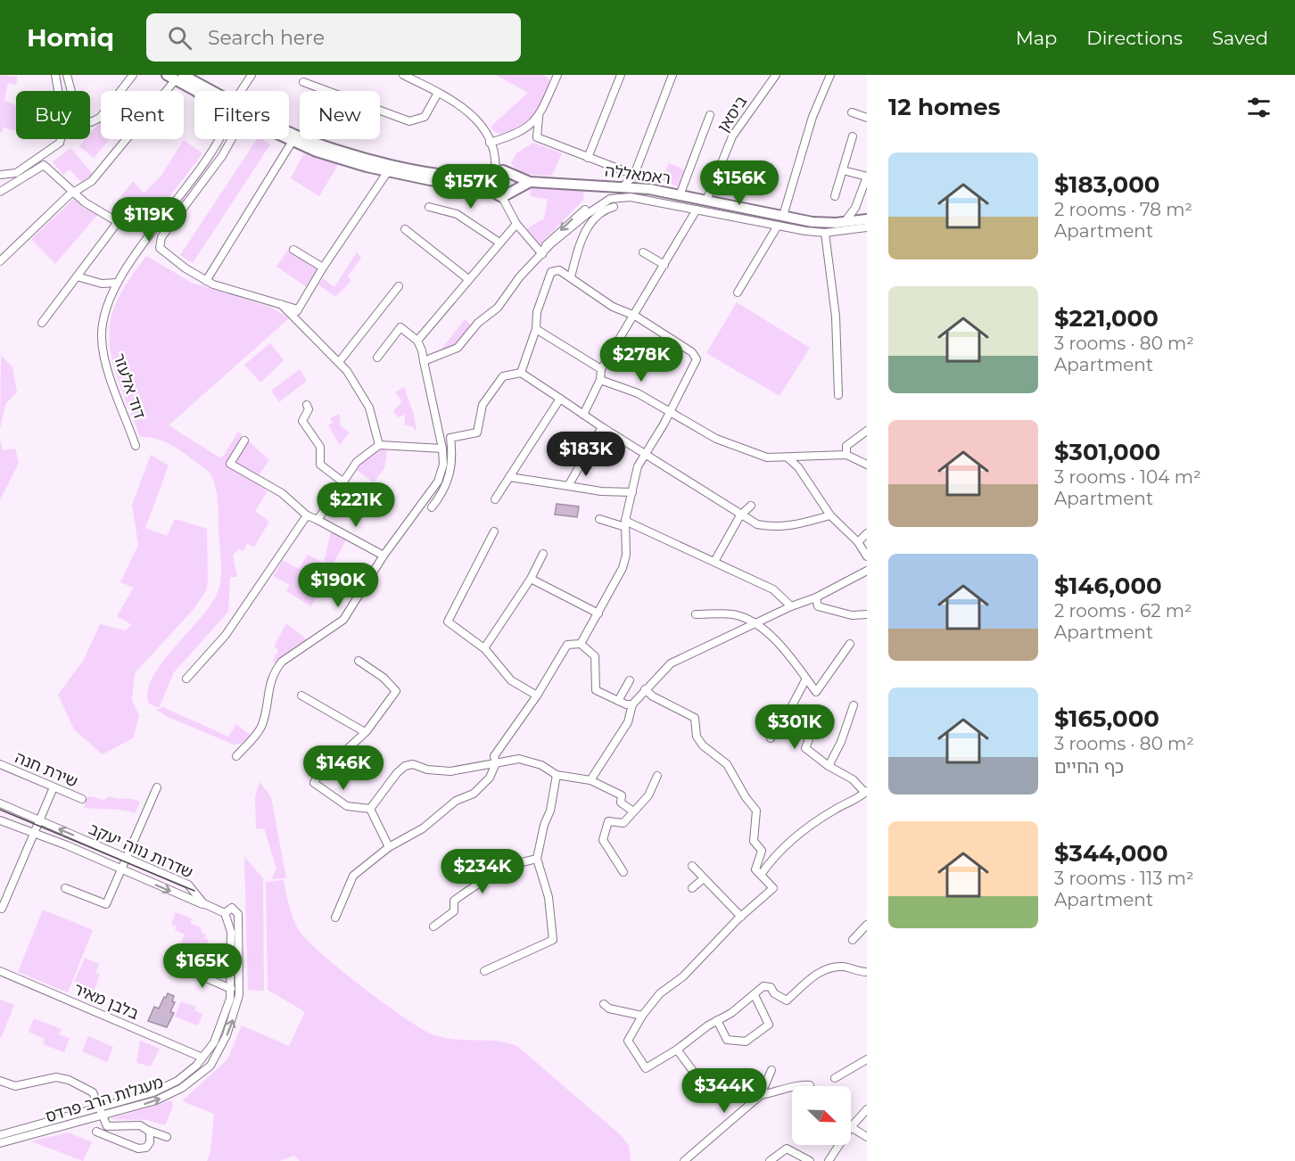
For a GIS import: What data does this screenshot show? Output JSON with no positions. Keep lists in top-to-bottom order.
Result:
{
  "streets": {
    "highway": ["ראמאללה"],
    "street": [
      "ביסאן",
      "דוד אלעזר",
      "שירת חנה",
      "שדרות נווה יעקב",
      "בלבן מאיר",
      "מעגלות הרב פרדס"
    ]
  },
  "crossings": [
    ["ביסאן", "ראמאללה"],
    ["בלבן מאיר", "מעגלות הרב פרדס"]
  ],
  "north": "bottom right",
  "page": {
    "header": "Homiq",
    "search": "Search here",
    "nav": ["Map", "Directions", "Saved"],
    "heading": "12 homes",
    "chip": [
      "Buy",
      "Rent",
      "Filters",
      "New"
    ],
    "list": [
      {
        "name": "$183,000",
        "note": "2 rooms · 78 m² · Apartment"
      },
      {
        "name": "$221,000",
        "note": "3 rooms · 80 m² · Apartment"
      },
      {
        "name": "$301,000",
        "note": "3 rooms · 104 m² · Apartment"
      },
      {
        "name": "$146,000",
        "note": "2 rooms · 62 m² · Apartment"
      },
      {
        "name": "$165,000",
        "note": "3 rooms · 80 m² · כף החיים"
      },
      {
        "name": "$344,000",
        "note": "3 rooms · 113 m² · Apartment"
      }
    ],
    "price": [
      "$156K",
      "$157K",
      "$119K",
      "$278K",
      "$183K",
      "$221K",
      "$190K",
      "$301K",
      "$146K",
      "$234K",
      "$165K",
      "$344K"
    ]
  }
}
